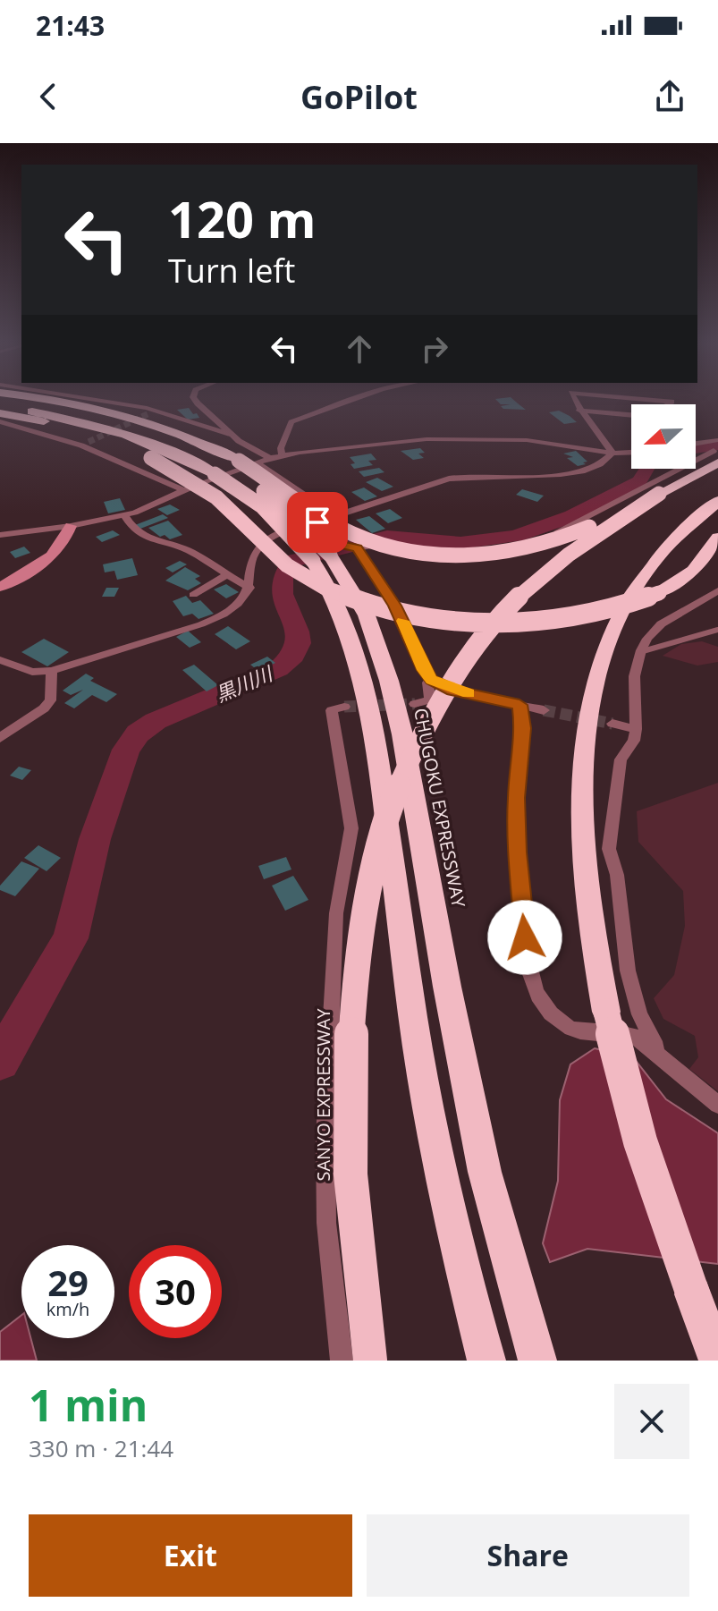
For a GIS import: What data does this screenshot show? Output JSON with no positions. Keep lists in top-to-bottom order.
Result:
{
  "streets": {
    "highway": ["CHUGOKU EXPRESSWAY", "SANYO EXPRESSWAY"]
  },
  "water": ["黒川川"],
  "north": "left",
  "page": {
    "status": "21:43",
    "header": "GoPilot",
    "turn": ["120 m", "Turn left"],
    "speed": "29 km/h",
    "limit": "30",
    "heading": ["1 min", "330 m · 21:44"],
    "buttons": ["Exit", "Share"]
  }
}
